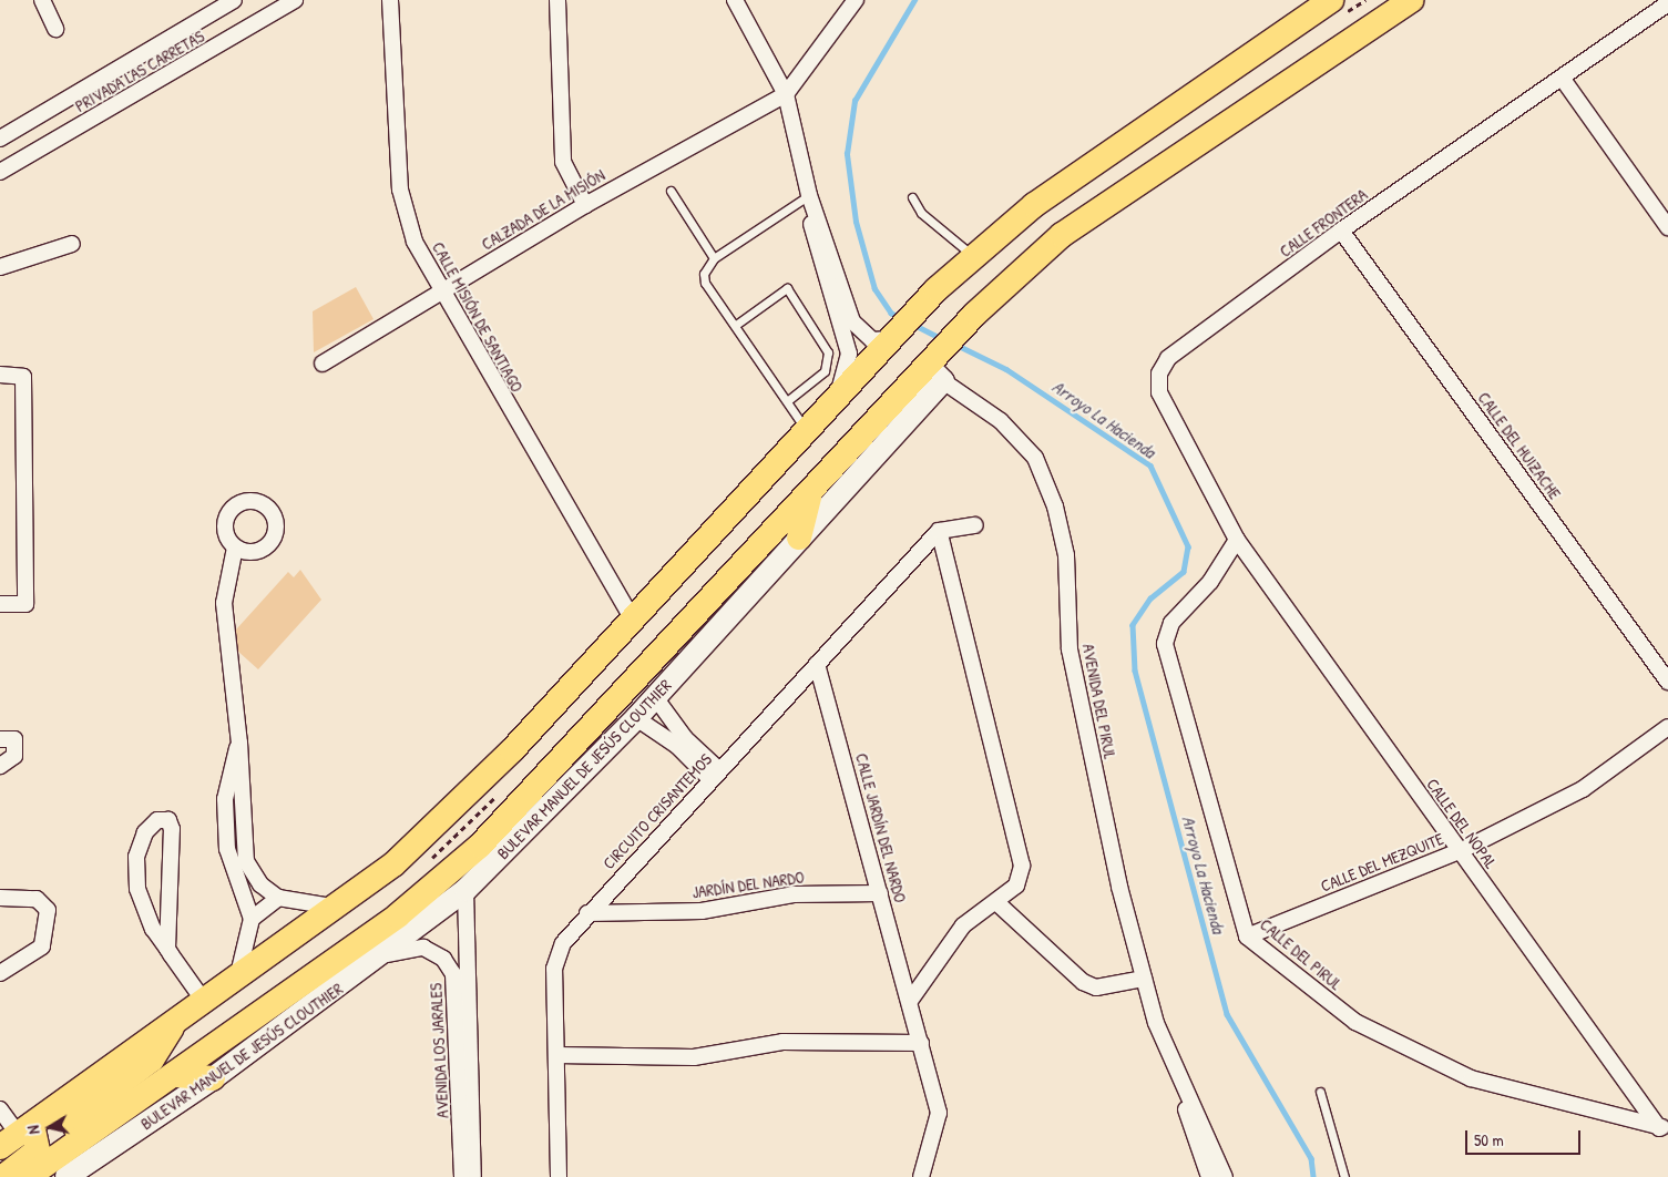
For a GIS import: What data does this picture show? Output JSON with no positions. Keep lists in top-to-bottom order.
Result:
{
  "streets": {
    "street": [
      "PRIVADA LAS CARRETAS",
      "CALZADA DE LA MISIÓN",
      "CALLE FRONTERA",
      "CALLE MISIÓN DE SANTIAGO",
      "CALLE DEL HUIZACHE",
      "AVENIDA DEL PIRUL",
      "BULEVAR MANUEL DE JESÚS CLOUTHIER",
      "CIRCUITO CRISANTEMOS",
      "CALLE DEL NOPAL",
      "CALLE JARDÍN DEL NARDO",
      "CALLE DEL MEZQUITE",
      "JARDÍN DEL NARDO",
      "CALLE DEL PIRUL",
      "AVENIDA LOS JARALES"
    ]
  },
  "crossings": [
    ["CALZADA DE LA MISIÓN", "CALLE MISIÓN DE SANTIAGO"],
    ["CALLE FRONTERA", "CALLE DEL HUIZACHE"],
    ["CALLE FRONTERA", "CALLE DEL NOPAL"],
    ["CALLE FRONTERA", "CALLE DEL PIRUL"],
    ["AVENIDA DEL PIRUL", "BULEVAR MANUEL DE JESÚS CLOUTHIER"],
    ["BULEVAR MANUEL DE JESÚS CLOUTHIER", "AVENIDA LOS JARALES"],
    ["CIRCUITO CRISANTEMOS", "CALLE JARDÍN DEL NARDO"],
    ["CIRCUITO CRISANTEMOS", "JARDÍN DEL NARDO"],
    ["CALLE DEL NOPAL", "CALLE DEL MEZQUITE"],
    ["CALLE DEL NOPAL", "CALLE DEL PIRUL"],
    ["CALLE JARDÍN DEL NARDO", "JARDÍN DEL NARDO"],
    ["CALLE DEL MEZQUITE", "CALLE DEL PIRUL"]
  ],
  "water": ["Arroyo La Hacienda"],
  "scale_bar": "50 m",
  "north": "left"
}
